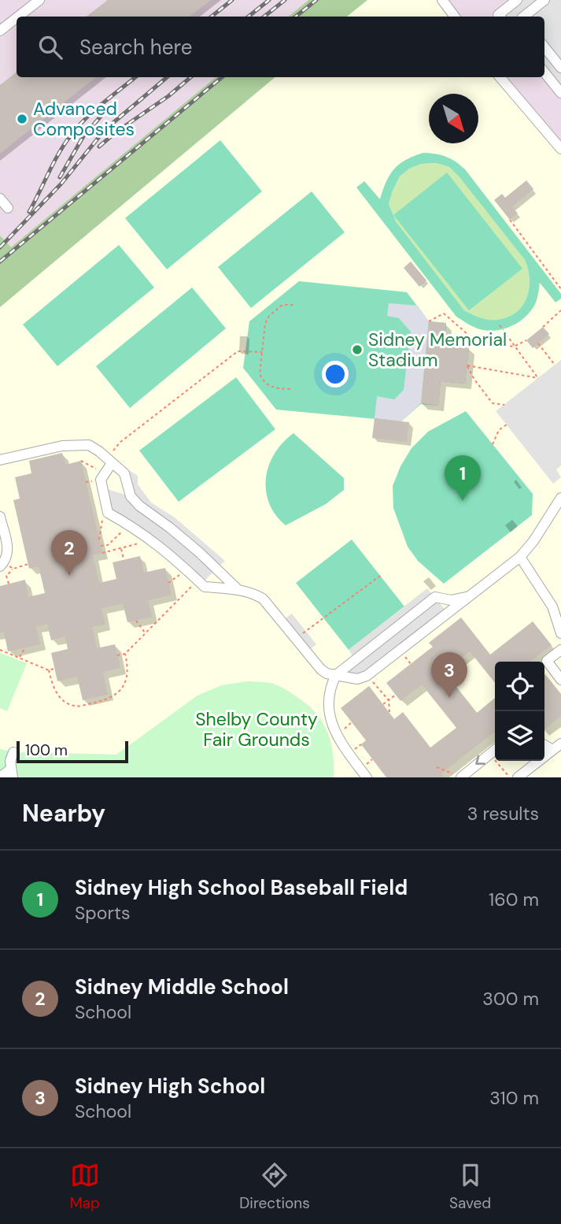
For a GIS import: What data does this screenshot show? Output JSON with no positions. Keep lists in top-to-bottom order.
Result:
{
  "parks": ["Shelby County Fair Grounds"],
  "places": ["Advanced Composites", "Sidney Memorial Stadium"],
  "scale_bar": "100 m",
  "north": "bottom right",
  "page": {
    "search": "Search here",
    "pins": ["1", "2", "3"],
    "scale": "100 m",
    "heading": ["Nearby", "3 results"],
    "list": [
      {
        "mark": "1",
        "name": "Sidney High School Baseball Field",
        "note": "Sports",
        "value": "160 m"
      },
      {
        "mark": "2",
        "name": "Sidney Middle School",
        "note": "School",
        "value": "300 m"
      },
      {
        "mark": "3",
        "name": "Sidney High School",
        "note": "School",
        "value": "310 m"
      }
    ],
    "nav": ["Map", "Directions", "Saved"]
  }
}
